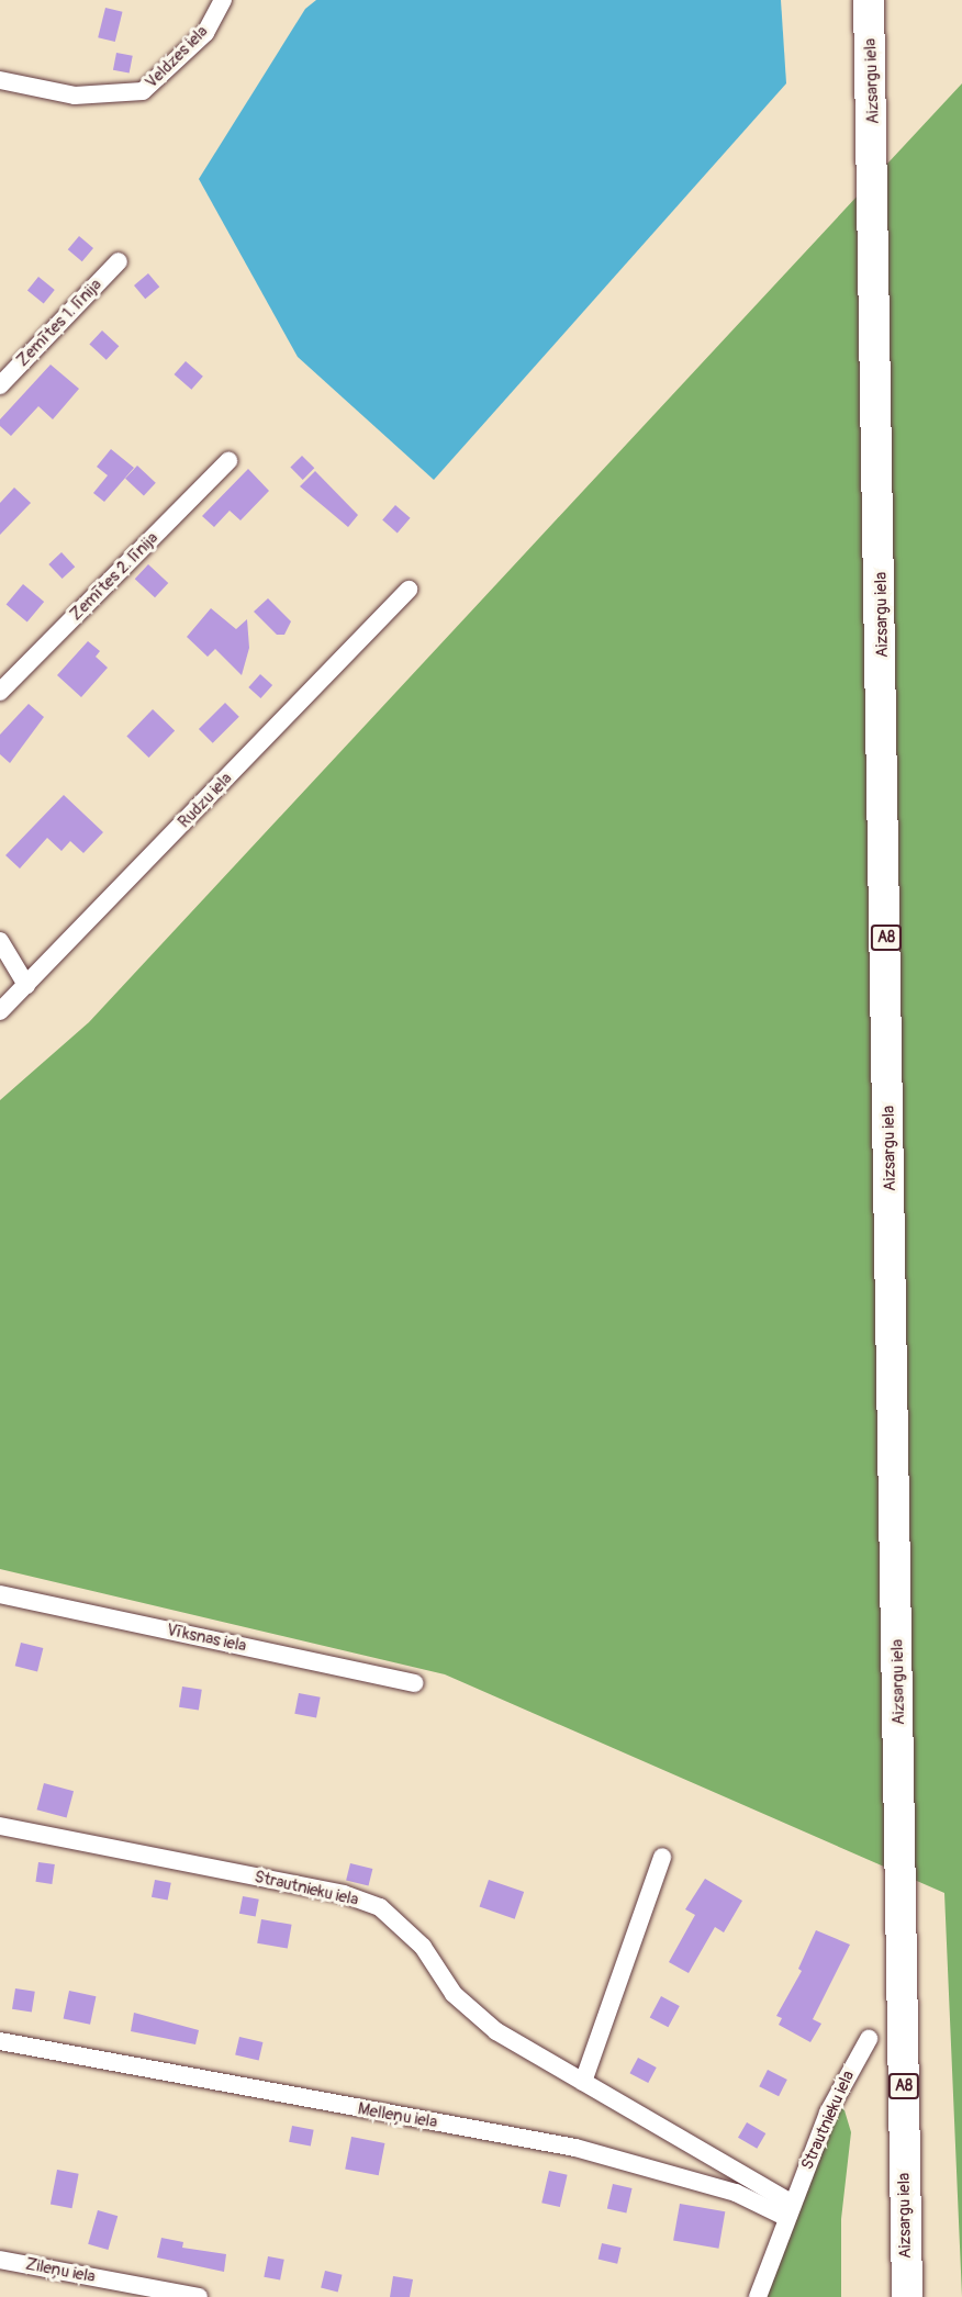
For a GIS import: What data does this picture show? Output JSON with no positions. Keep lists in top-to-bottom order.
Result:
{
  "streets": {
    "highway": ["Aizsargu iela", "A8"],
    "street": [
      "Veldzes iela",
      "Zemītes 1. līnija",
      "Zemītes 2. līnija",
      "Rudzu iela",
      "Vīksnas iela",
      "Strautnieku iela",
      "Melleņu iela",
      "Zileņu iela"
    ]
  },
  "crossings": [
    ["Strautnieku iela", "Melleņu iela"]
  ]
}
